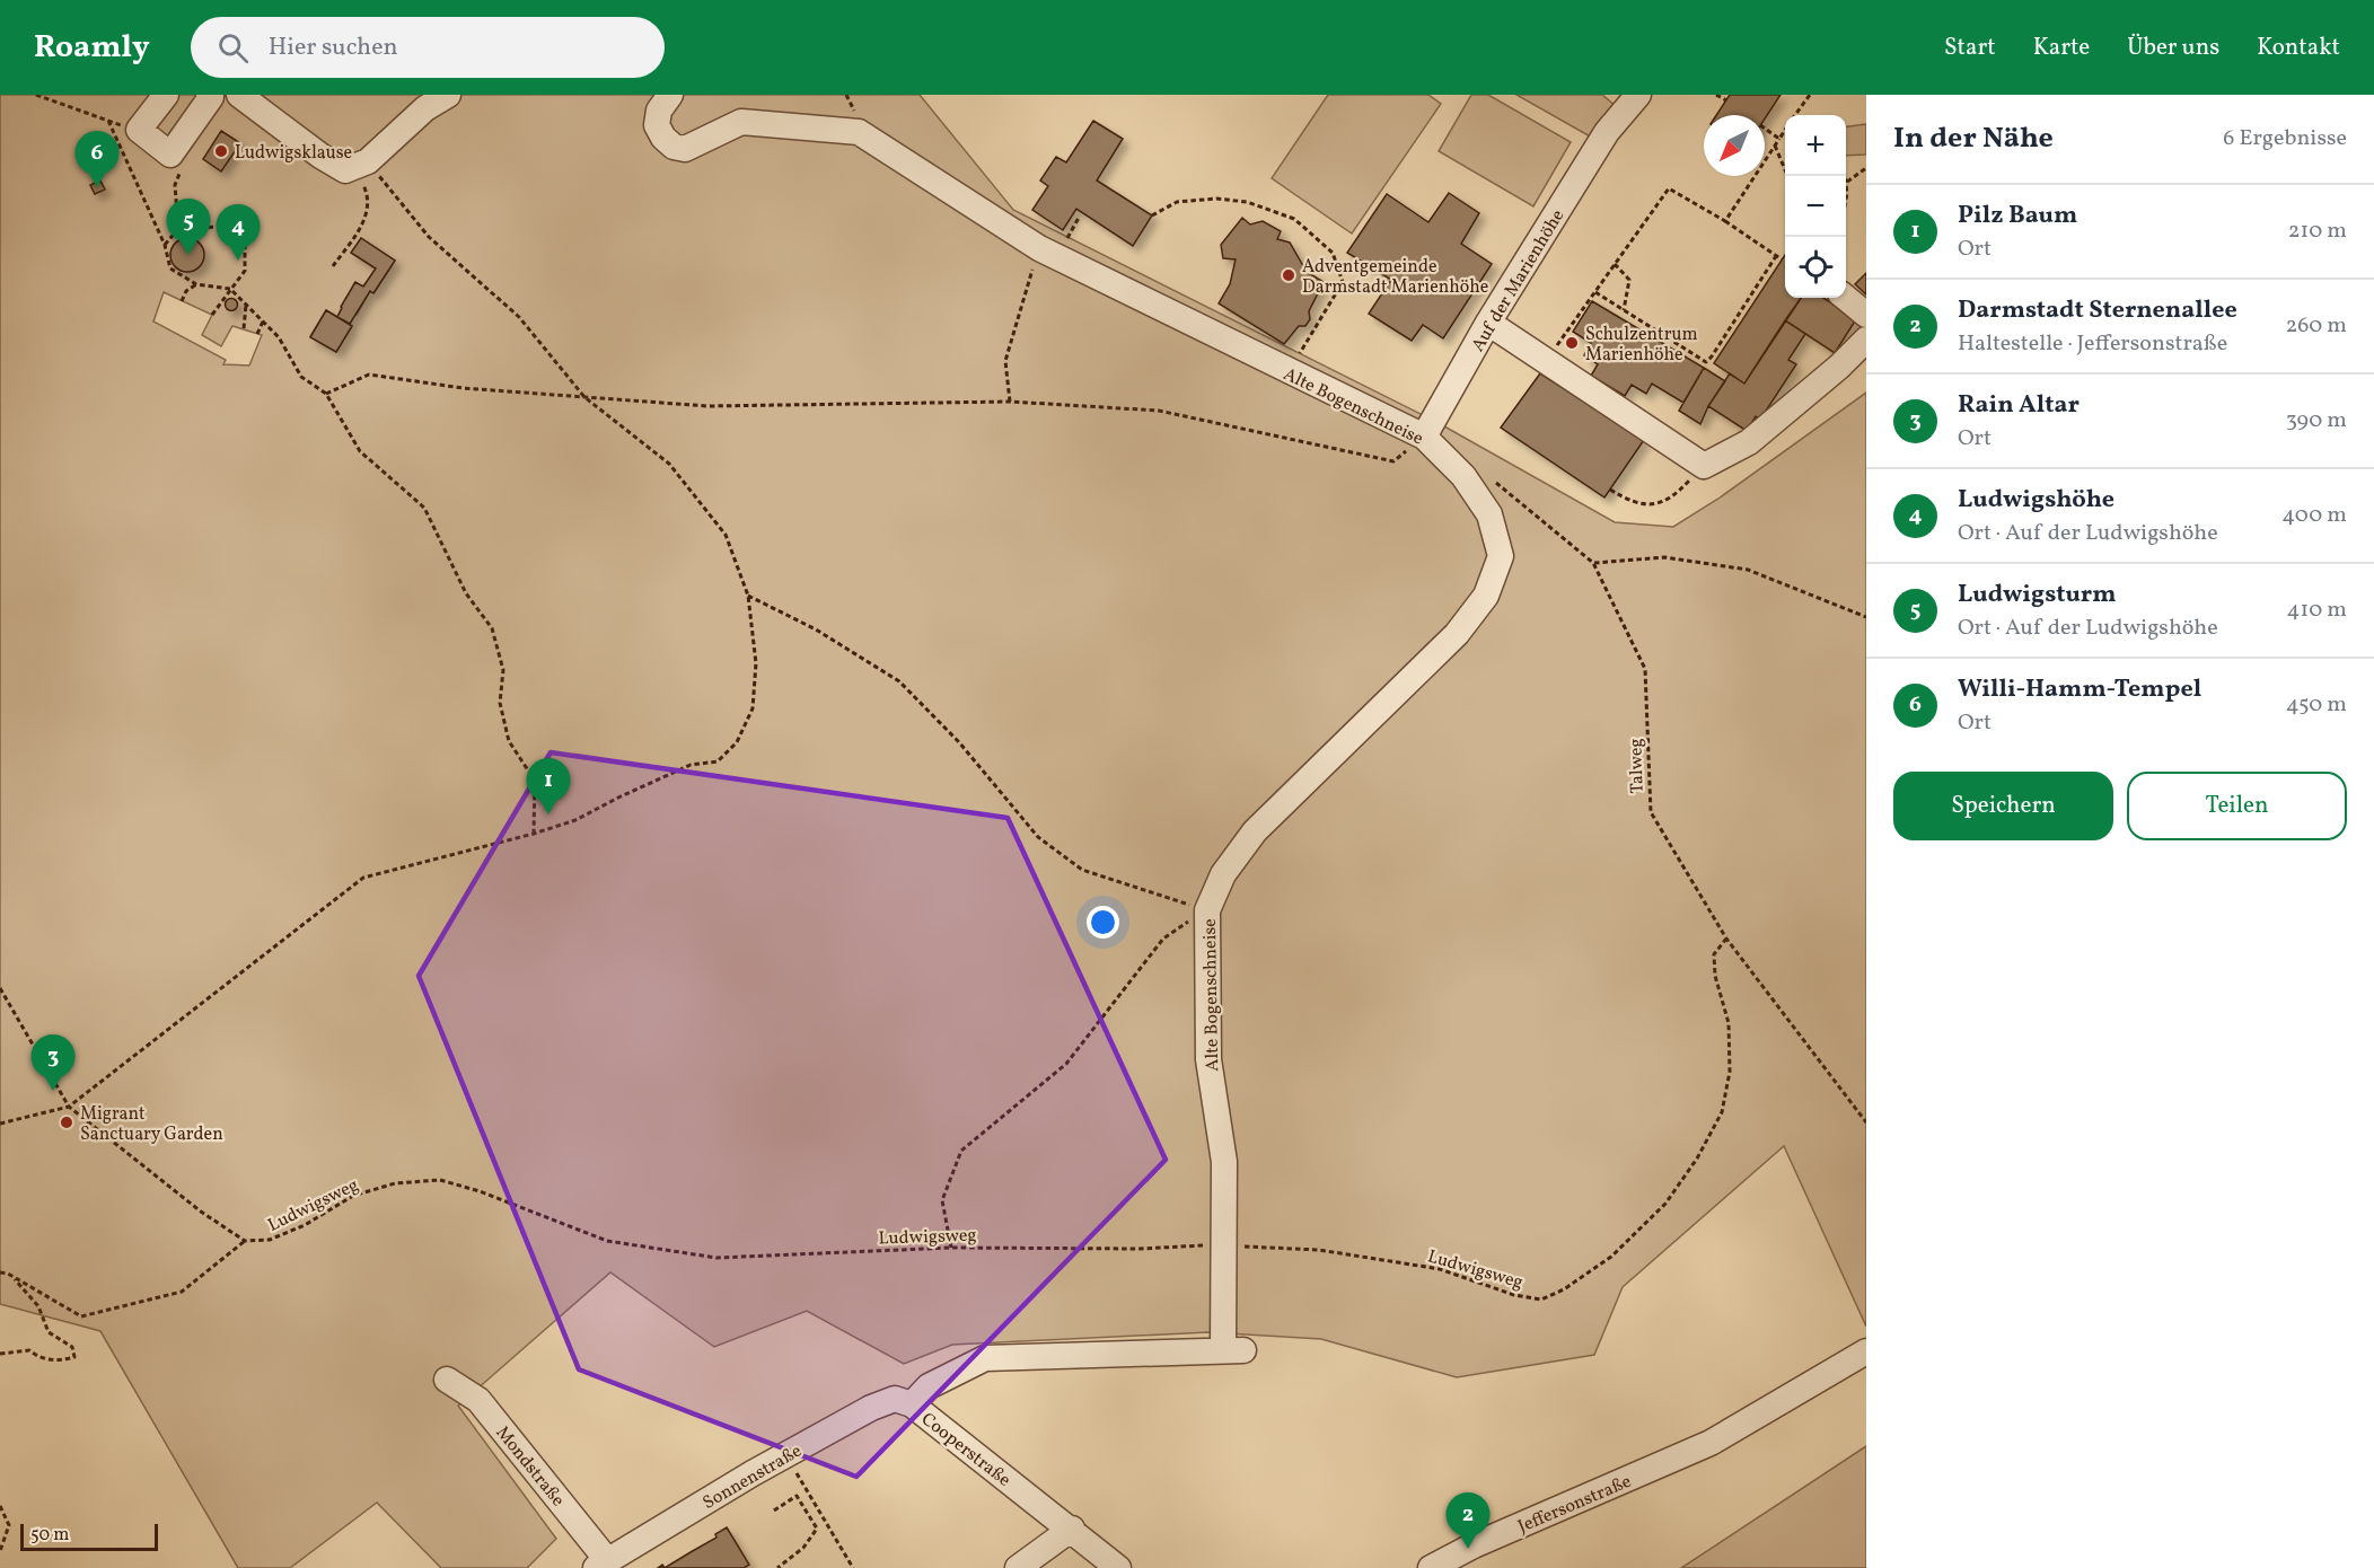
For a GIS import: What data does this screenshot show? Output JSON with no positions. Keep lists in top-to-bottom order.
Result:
{
  "streets": {
    "street": [
      "Auf der Marienhöhe",
      "Alte Bogenschneise",
      "Cooperstraße",
      "Mondstraße",
      "Sonnenstraße",
      "Jeffersonstraße"
    ],
    "path": ["Talweg", "Ludwigsweg"]
  },
  "crossings": [
    ["Auf der Marienhöhe", "Alte Bogenschneise"],
    ["Alte Bogenschneise", "Ludwigsweg"],
    ["Alte Bogenschneise", "Cooperstraße"],
    ["Talweg", "Ludwigsweg"],
    ["Ludwigsweg", "Cooperstraße"],
    ["Cooperstraße", "Sonnenstraße"],
    ["Mondstraße", "Sonnenstraße"]
  ],
  "places": [
    "Ludwigsklause",
    "Adventgemeinde Darmstadt Marienhöhe",
    "Schulzentrum Marienhöhe",
    "Migrant Sanctuary Garden"
  ],
  "scale_bar": "50 m",
  "north": "bottom left",
  "page": {
    "header": "Roamly",
    "search": "Hier suchen",
    "nav": [
      "Start",
      "Karte",
      "Über uns",
      "Kontakt"
    ],
    "heading": ["In der Nähe", "6 Ergebnisse"],
    "map_buttons": ["+", "−"],
    "pins": [
      "6",
      "5",
      "4",
      "1",
      "3",
      "2"
    ],
    "list": [
      {
        "mark": "1",
        "name": "Pilz Baum",
        "note": "Ort",
        "value": "210 m"
      },
      {
        "mark": "2",
        "name": "Darmstadt Sternenallee",
        "note": "Haltestelle · Jeffersonstraße",
        "value": "260 m"
      },
      {
        "mark": "3",
        "name": "Rain Altar",
        "note": "Ort",
        "value": "390 m"
      },
      {
        "mark": "4",
        "name": "Ludwigshöhe",
        "note": "Ort · Auf der Ludwigshöhe",
        "value": "400 m"
      },
      {
        "mark": "5",
        "name": "Ludwigsturm",
        "note": "Ort · Auf der Ludwigshöhe",
        "value": "410 m"
      },
      {
        "mark": "6",
        "name": "Willi-Hamm-Tempel",
        "note": "Ort",
        "value": "450 m"
      }
    ],
    "buttons": ["Speichern", "Teilen"],
    "scale": "50 m"
  }
}
